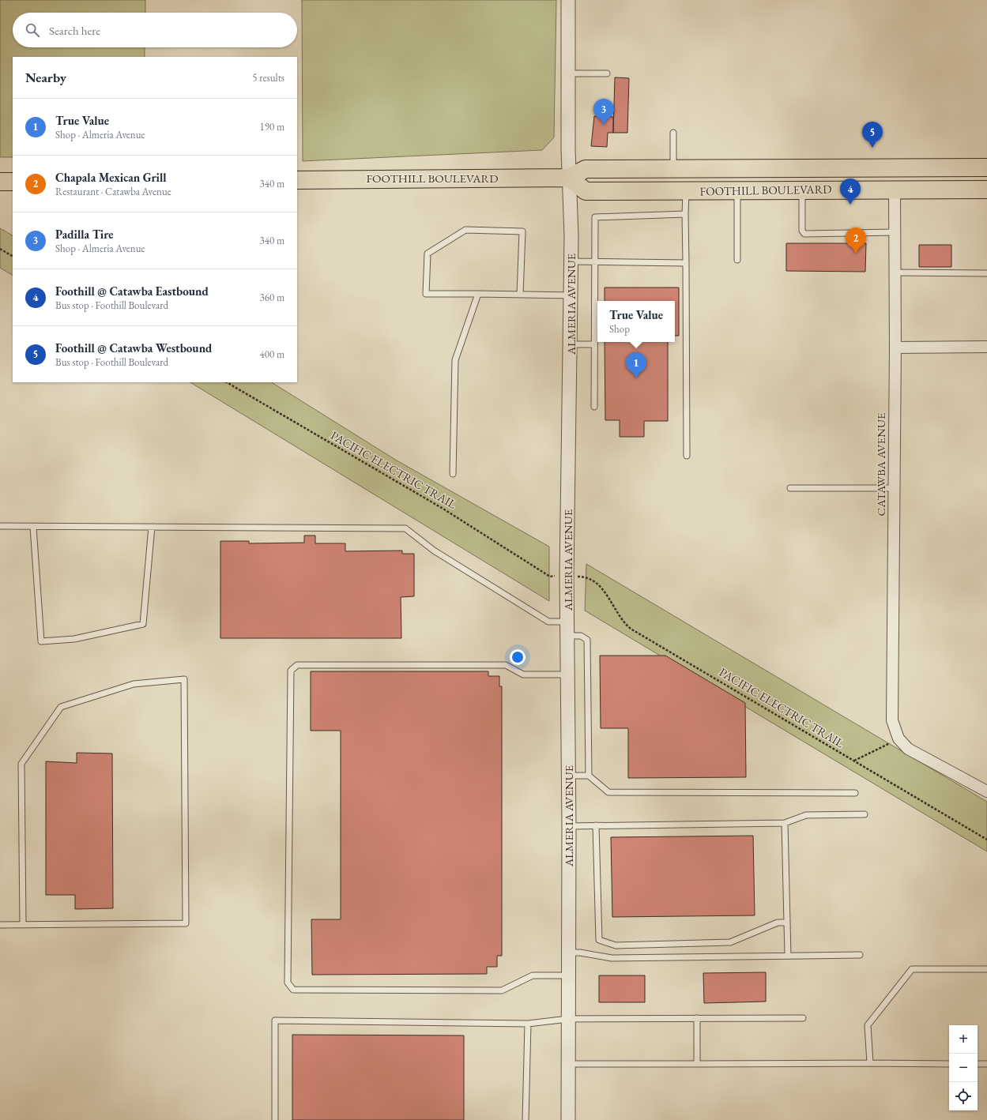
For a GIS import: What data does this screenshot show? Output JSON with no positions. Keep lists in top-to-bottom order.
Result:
{
  "streets": {
    "main road": ["FOOTHILL BOULEVARD"],
    "street": ["ALMERIA AVENUE", "CATAWBA AVENUE"],
    "path": ["PACIFIC ELECTRIC TRAIL"]
  },
  "crossings": [
    ["FOOTHILL BOULEVARD", "ALMERIA AVENUE"],
    ["FOOTHILL BOULEVARD", "CATAWBA AVENUE"]
  ],
  "page": {
    "search": "Search here",
    "heading": ["Nearby", "5 results"],
    "list": [
      {
        "mark": "1",
        "name": "True Value",
        "note": "Shop · Almeria Avenue",
        "value": "190 m"
      },
      {
        "mark": "2",
        "name": "Chapala Mexican Grill",
        "note": "Restaurant · Catawba Avenue",
        "value": "340 m"
      },
      {
        "mark": "3",
        "name": "Padilla Tire",
        "note": "Shop · Almeria Avenue",
        "value": "340 m"
      },
      {
        "mark": "4",
        "name": "Foothill @ Catawba Eastbound",
        "note": "Bus stop · Foothill Boulevard",
        "value": "360 m"
      },
      {
        "mark": "5",
        "name": "Foothill @ Catawba Westbound",
        "note": "Bus stop · Foothill Boulevard",
        "value": "400 m"
      }
    ],
    "pins": [
      "3",
      "5",
      "4",
      "2",
      "1"
    ],
    "popup": ["True Value", "Shop"],
    "map_buttons": ["+", "−"]
  }
}
